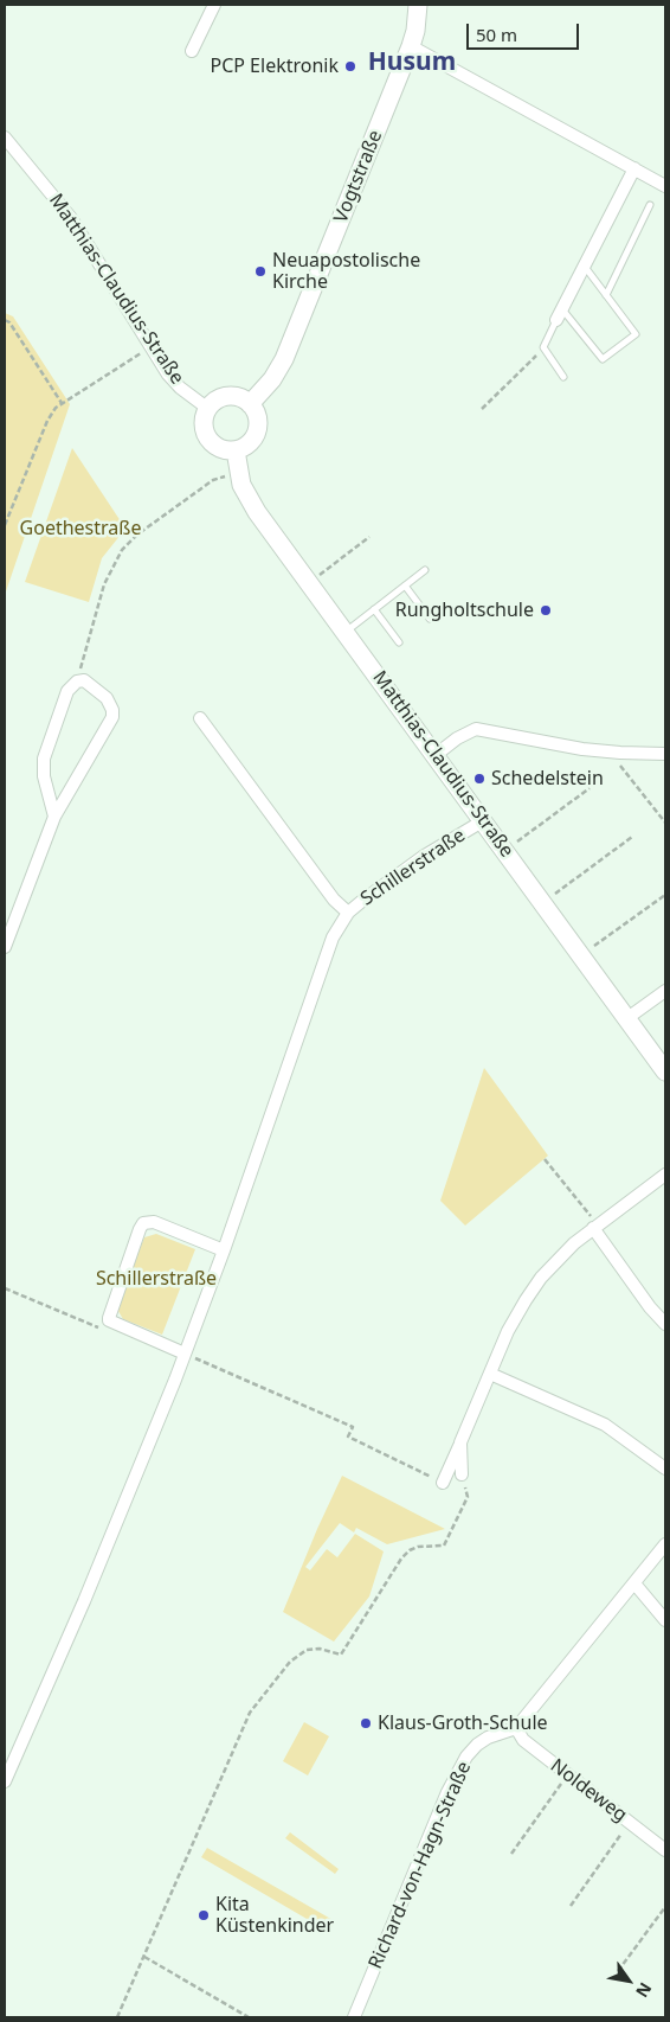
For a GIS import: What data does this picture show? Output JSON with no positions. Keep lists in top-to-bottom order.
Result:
{
  "streets": {
    "street": [
      "Vogtstraße",
      "Matthias-Claudius-Straße",
      "Schillerstraße",
      "Noldeweg",
      "Richard-von-Hagn-Straße"
    ]
  },
  "crossings": [
    ["Vogtstraße", "Matthias-Claudius-Straße"],
    ["Matthias-Claudius-Straße", "Schillerstraße"],
    ["Noldeweg", "Richard-von-Hagn-Straße"]
  ],
  "districts": ["Husum"],
  "parks": ["Goethestraße", "Schillerstraße"],
  "places": [
    "PCP Elektronik",
    "Neuapostolische Kirche",
    "Rungholtschule",
    "Schedelstein",
    "Klaus-Groth-Schule",
    "Kita Küstenkinder"
  ],
  "scale_bar": "50 m",
  "north": "bottom right"
}
